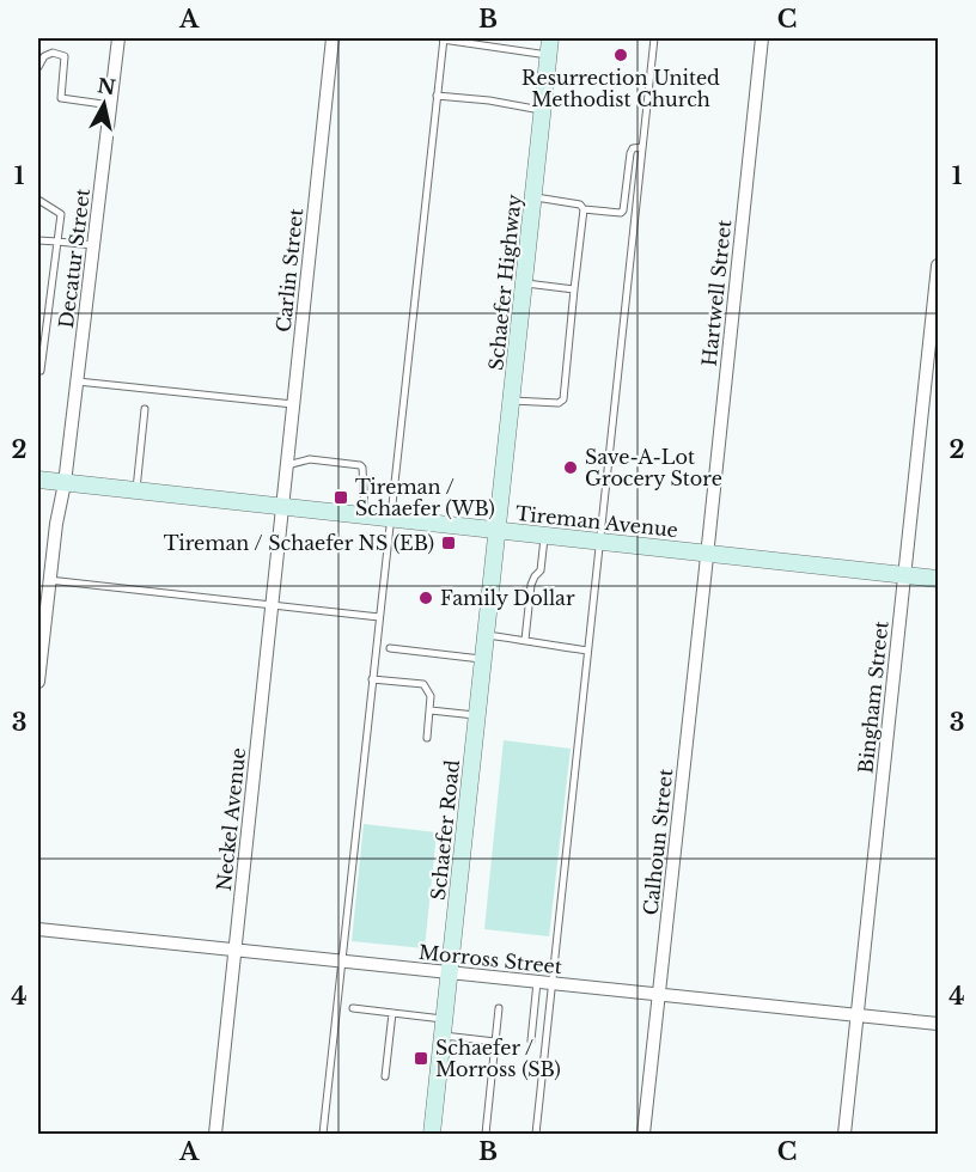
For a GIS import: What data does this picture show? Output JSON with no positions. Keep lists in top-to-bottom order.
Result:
{
  "streets": {
    "main road": ["Schaefer Highway", "Tireman Avenue", "Schaefer Road"],
    "street": [
      "Decatur Street",
      "Carlin Street",
      "Hartwell Street",
      "Bingham Street",
      "Neckel Avenue",
      "Calhoun Street",
      "Morross Street"
    ]
  },
  "crossings": [
    ["Decatur Street", "Tireman Avenue"],
    ["Carlin Street", "Tireman Avenue"],
    ["Carlin Street", "Neckel Avenue"],
    ["Schaefer Highway", "Tireman Avenue"],
    ["Schaefer Highway", "Schaefer Road"],
    ["Hartwell Street", "Tireman Avenue"],
    ["Hartwell Street", "Calhoun Street"],
    ["Tireman Avenue", "Bingham Street"],
    ["Tireman Avenue", "Neckel Avenue"],
    ["Tireman Avenue", "Schaefer Road"],
    ["Tireman Avenue", "Calhoun Street"],
    ["Bingham Street", "Morross Street"],
    ["Neckel Avenue", "Morross Street"],
    ["Schaefer Road", "Morross Street"],
    ["Calhoun Street", "Morross Street"]
  ],
  "places": {
    "other": ["Resurrection United Methodist Church", "Save-A-Lot Grocery Store", "Family Dollar"],
    "transit": ["Tireman / Schaefer (WB)", "Tireman / Schaefer NS (EB)", "Schaefer / Morross (SB)"]
  },
  "north": "top",
  "grid": {
    "columns": ["A", "B", "C"],
    "rows": [
      "1",
      "2",
      "3",
      "4"
    ]
  }
}
